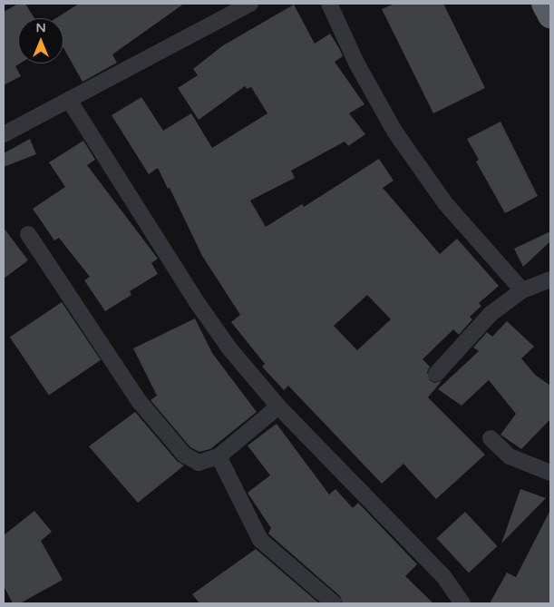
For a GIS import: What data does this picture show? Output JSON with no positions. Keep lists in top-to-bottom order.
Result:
{
  "north": "top"
}
